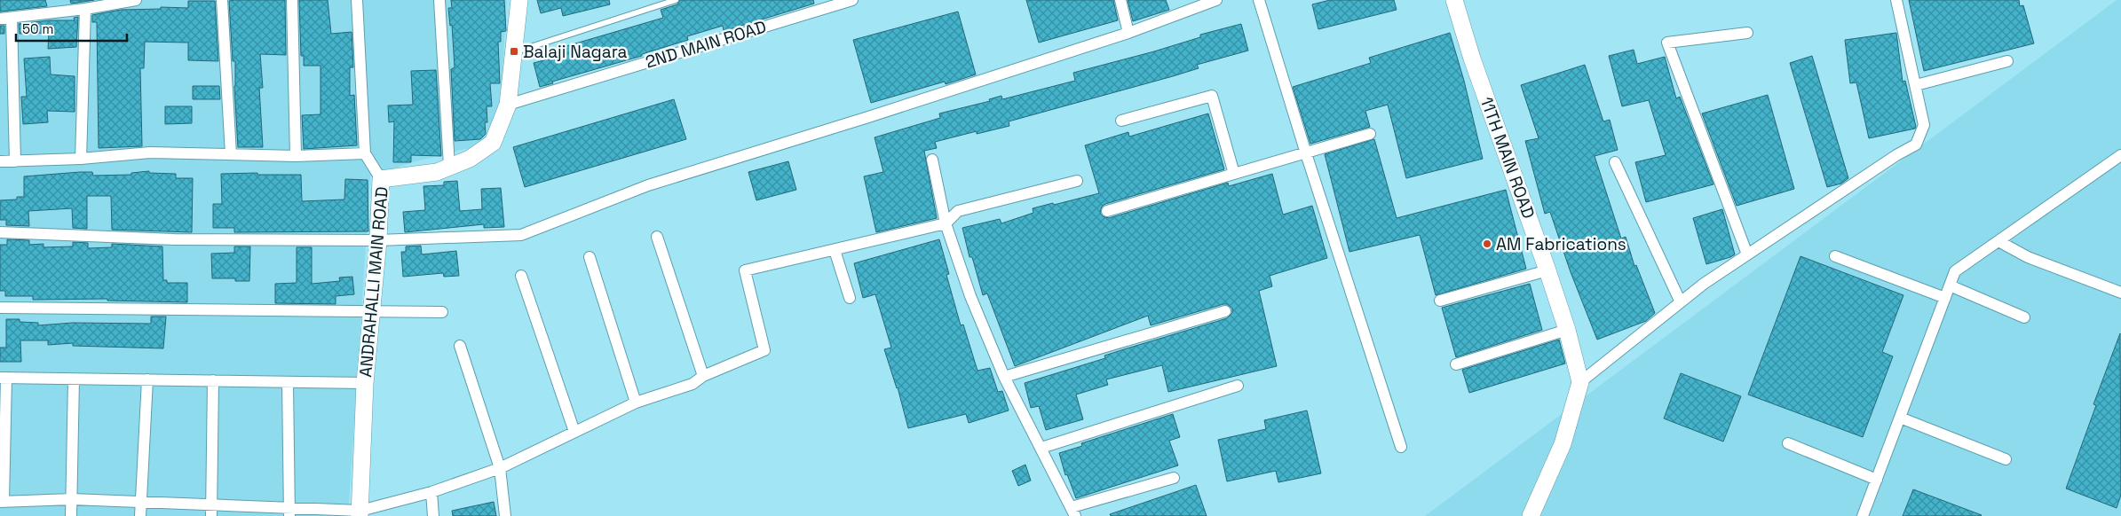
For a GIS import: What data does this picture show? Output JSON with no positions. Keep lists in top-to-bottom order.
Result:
{
  "streets": {
    "street": ["2ND MAIN ROAD", "11TH MAIN ROAD", "ANDRAHALLI MAIN ROAD"]
  },
  "crossings": [
    ["2ND MAIN ROAD", "ANDRAHALLI MAIN ROAD"]
  ],
  "places": {
    "transit": ["Balaji Nagara"],
    "other": ["AM Fabrications"]
  },
  "scale_bar": "50 m"
}
